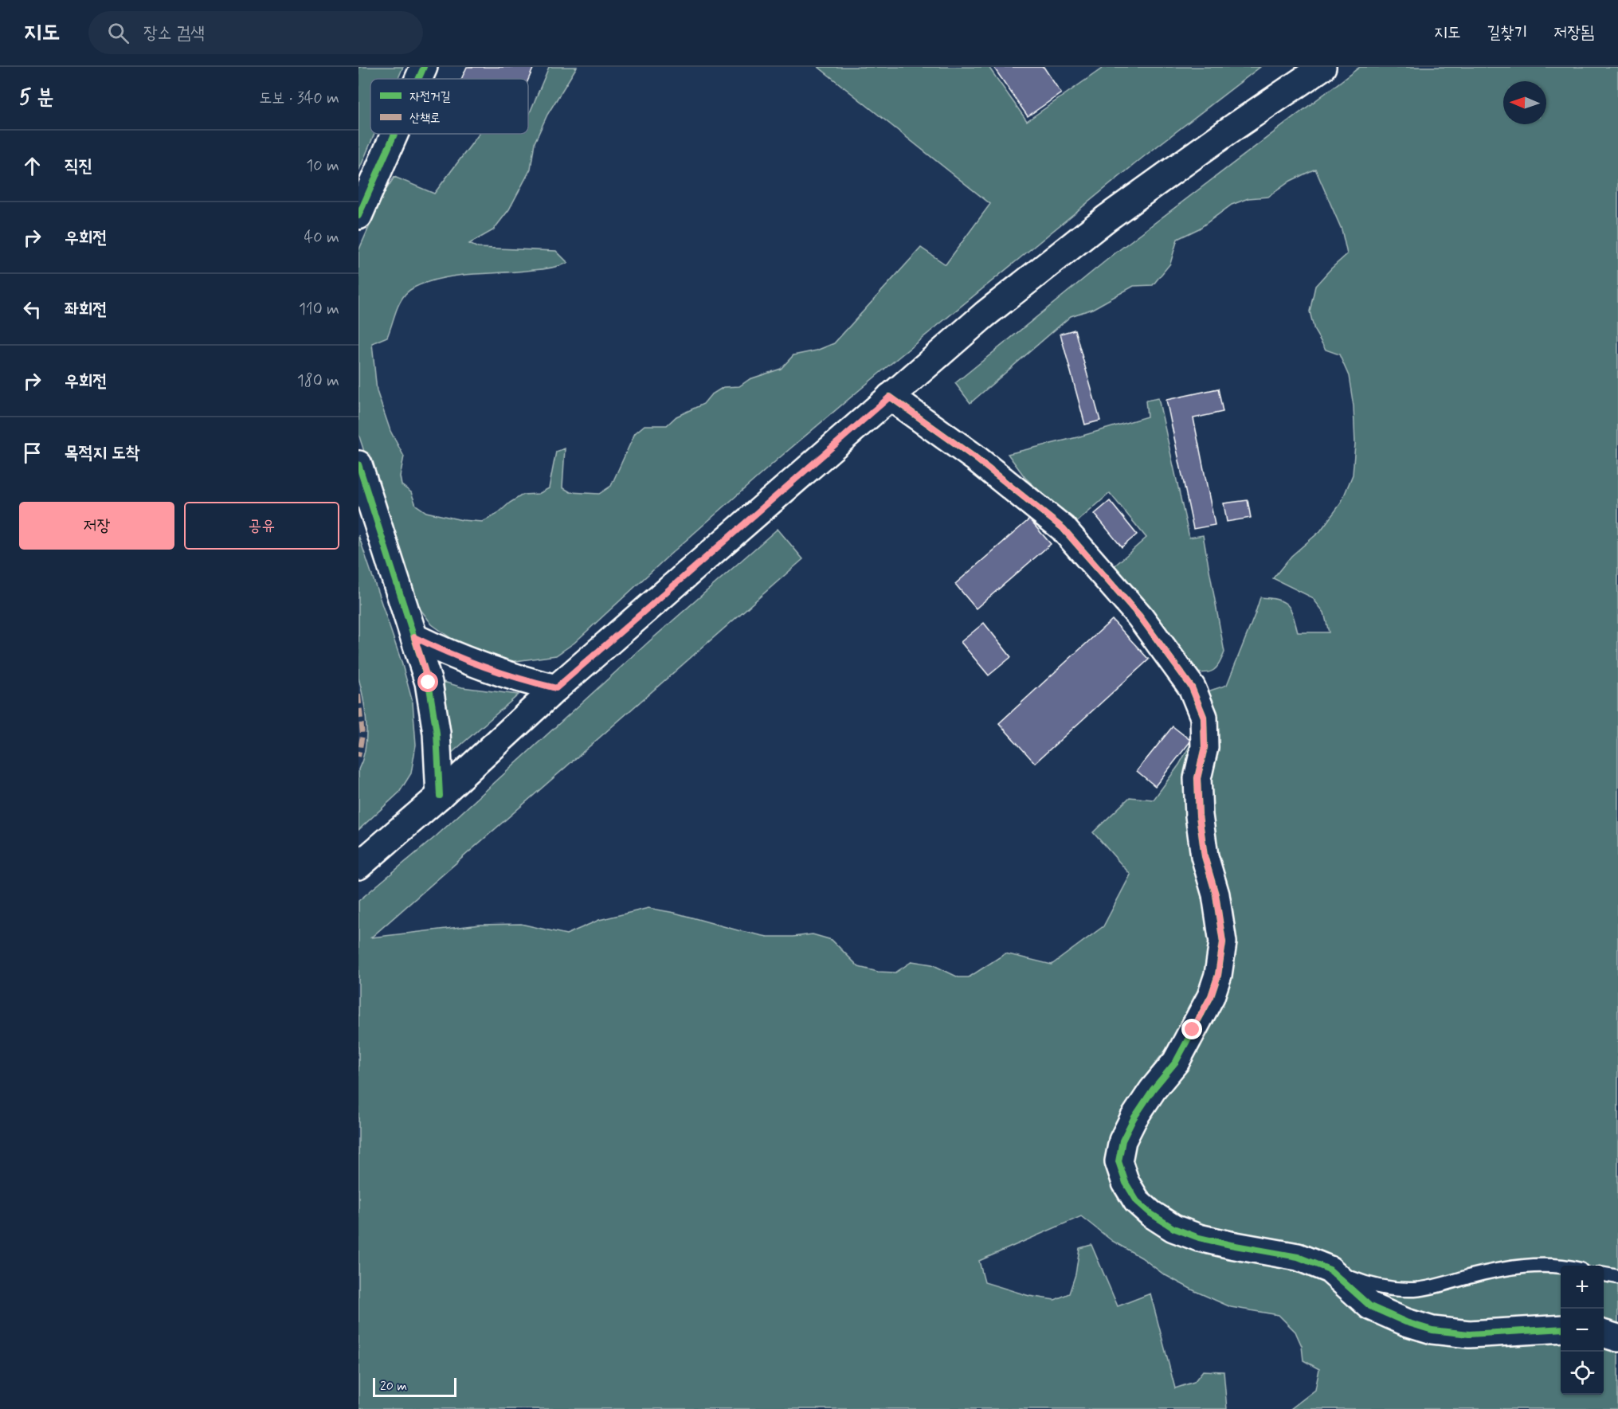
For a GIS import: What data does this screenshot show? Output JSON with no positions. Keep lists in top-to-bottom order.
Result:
{
  "legend": ["자전거길", "산책로"],
  "scale_bar": "20 m",
  "north": "left",
  "page": {
    "header": "지도",
    "search": "장소 검색",
    "nav": ["지도", "길찾기", "저장됨"],
    "heading": ["5 분", "도보 · 340 m"],
    "list": [
      ["직진", "10 m"],
      ["우회전", "40 m"],
      ["좌회전", "110 m"],
      ["우회전", "180 m"],
      "목적지 도착"
    ],
    "buttons": ["저장", "공유"],
    "map_buttons": ["+", "−"],
    "scale": "20 m"
  }
}
